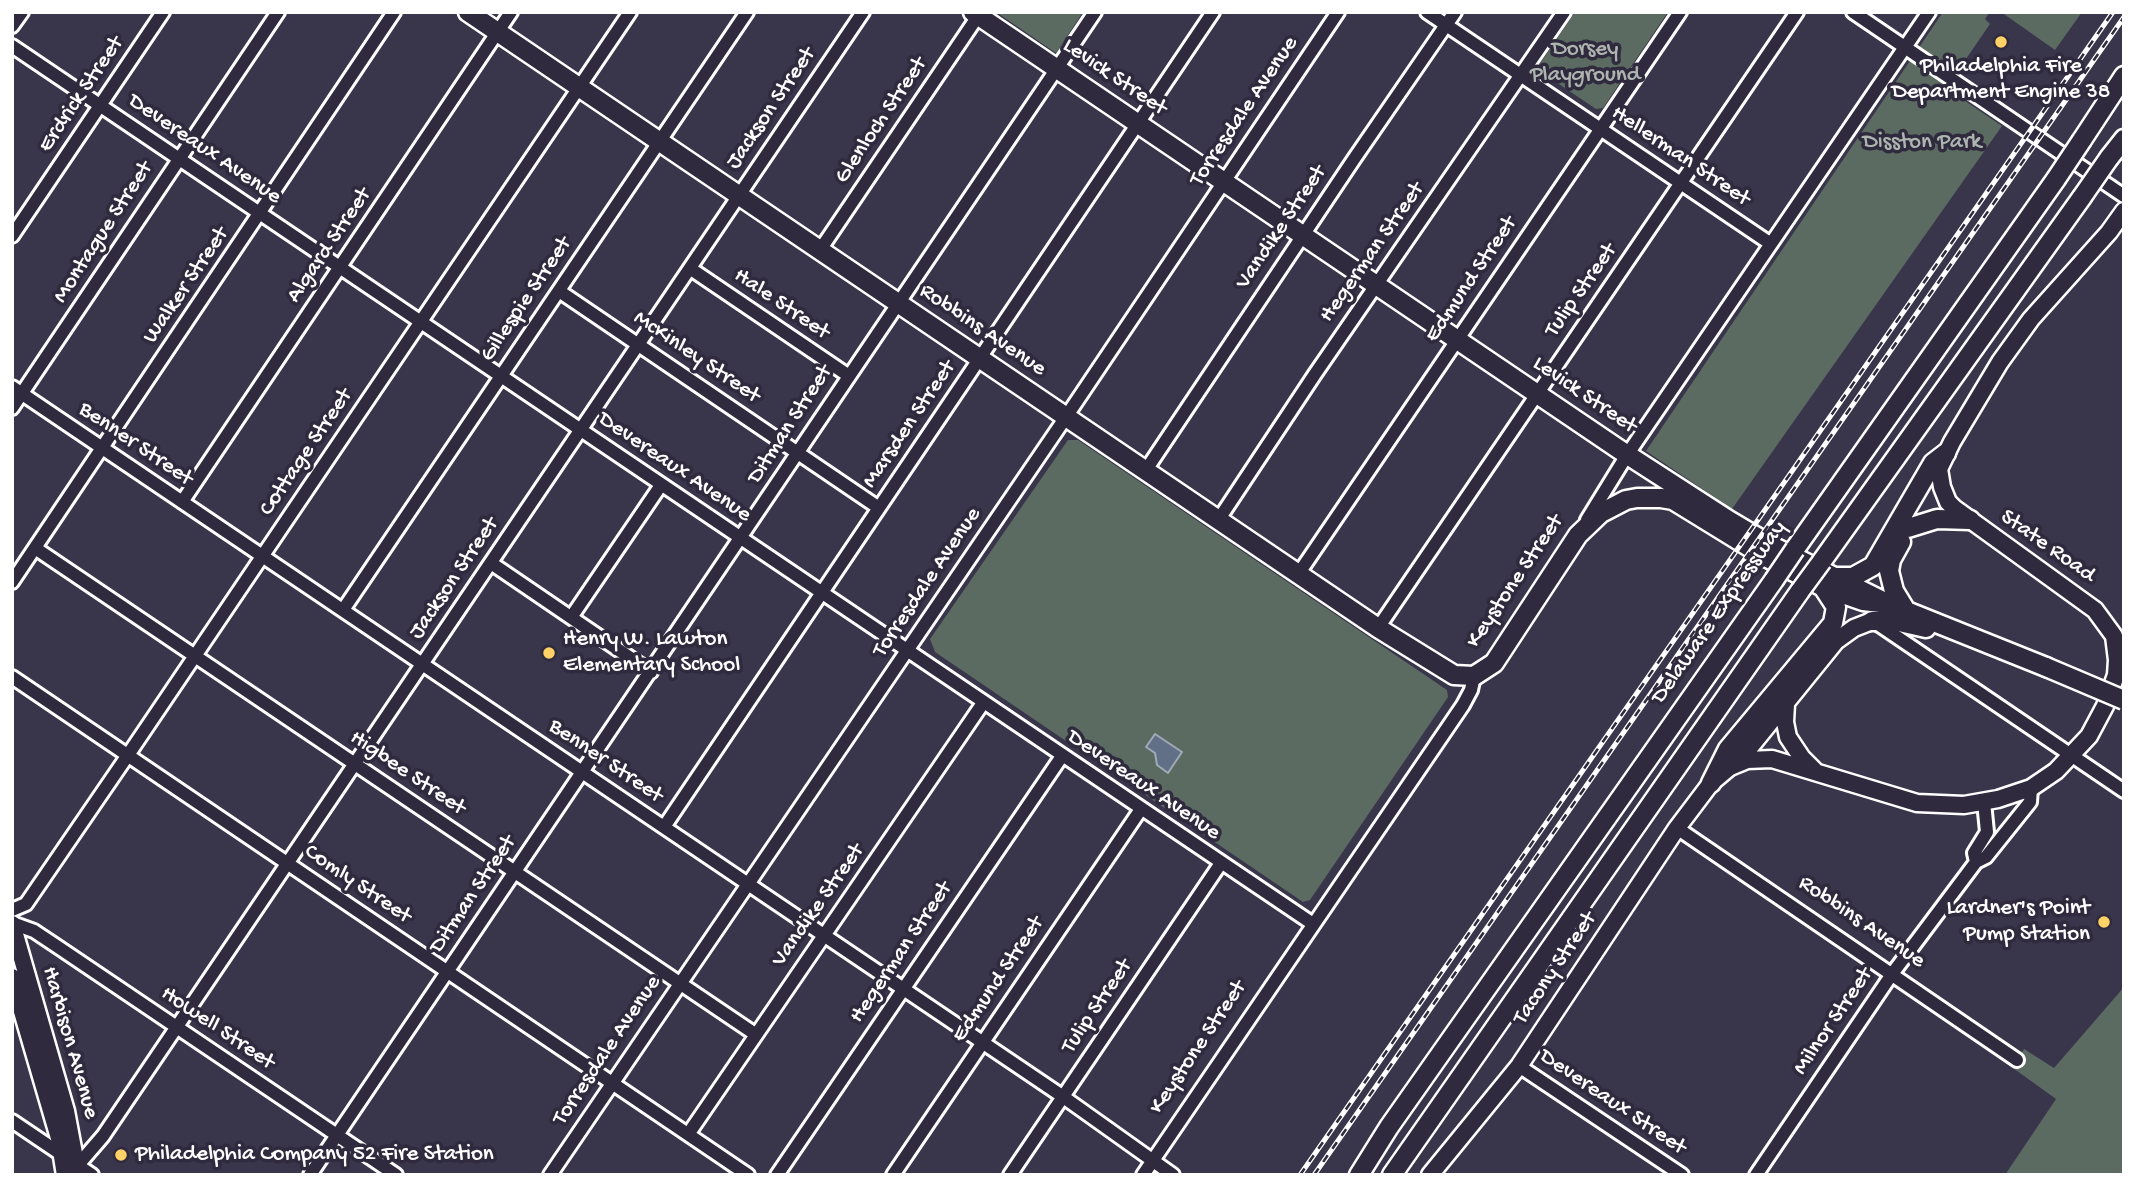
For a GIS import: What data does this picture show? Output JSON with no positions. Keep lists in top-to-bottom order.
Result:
{
  "streets": {
    "highway": [
      "Levick Street",
      "Robbins Avenue",
      "Keystone Street",
      "Delaware Expressway"
    ],
    "main road": ["State Road", "Tacony Street", "Harbison Avenue"],
    "street": [
      "Erdrick Street",
      "Jackson Street",
      "Torresdale Avenue",
      "Glenloch Street",
      "Devereaux Avenue",
      "Hellerman Street",
      "Vandike Street",
      "Montague Street",
      "Algard Street",
      "Hegerman Street",
      "Edmund Street",
      "Walker Street",
      "Tulip Street",
      "Gillespie Street",
      "Hale Street",
      "McKinley Street",
      "Ditman Street",
      "Marsden Street",
      "Benner Street",
      "Cottage Street",
      "Higbee Street",
      "Comly Street",
      "Milnor Street",
      "Howell Street",
      "Devereaux Street"
    ]
  },
  "crossings": [
    ["Levick Street", "Torresdale Avenue"],
    ["Levick Street", "Glenloch Street"],
    ["Levick Street", "Vandike Street"],
    ["Levick Street", "Hegerman Street"],
    ["Levick Street", "Edmund Street"],
    ["Levick Street", "Tulip Street"],
    ["Levick Street", "Ditman Street"],
    ["Levick Street", "Marsden Street"],
    ["Levick Street", "Keystone Street"],
    ["Erdrick Street", "Devereaux Avenue"],
    ["Jackson Street", "Devereaux Avenue"],
    ["Jackson Street", "Hale Street"],
    ["Jackson Street", "Robbins Avenue"],
    ["Jackson Street", "McKinley Street"],
    ["Jackson Street", "Benner Street"],
    ["Jackson Street", "Higbee Street"],
    ["Jackson Street", "Comly Street"],
    ["Jackson Street", "Howell Street"],
    ["Jackson Street", "Harbison Avenue"],
    ["Torresdale Avenue", "Devereaux Avenue"],
    ["Torresdale Avenue", "Robbins Avenue"],
    ["Torresdale Avenue", "Benner Street"],
    ["Torresdale Avenue", "Higbee Street"],
    ["Torresdale Avenue", "Comly Street"],
    ["Glenloch Street", "Robbins Avenue"],
    ["Devereaux Avenue", "Vandike Street"],
    ["Devereaux Avenue", "Montague Street"],
    ["Devereaux Avenue", "Algard Street"],
    ["Devereaux Avenue", "Hegerman Street"],
    ["Devereaux Avenue", "Edmund Street"],
    ["Devereaux Avenue", "Walker Street"],
    ["Devereaux Avenue", "Tulip Street"],
    ["Devereaux Avenue", "Gillespie Street"],
    ["Devereaux Avenue", "Ditman Street"],
    ["Devereaux Avenue", "Marsden Street"],
    ["Devereaux Avenue", "Cottage Street"],
    ["Devereaux Avenue", "Keystone Street"],
    ["Hellerman Street", "Vandike Street"],
    ["Hellerman Street", "Hegerman Street"],
    ["Hellerman Street", "Edmund Street"],
    ["Hellerman Street", "Tulip Street"],
    ["Hellerman Street", "Keystone Street"],
    ["Vandike Street", "Robbins Avenue"],
    ["Vandike Street", "Benner Street"],
    ["Vandike Street", "Higbee Street"],
    ["Vandike Street", "Comly Street"],
    ["Montague Street", "Benner Street"],
    ["Algard Street", "Robbins Avenue"],
    ["Algard Street", "Benner Street"],
    ["Hegerman Street", "Robbins Avenue"],
    ["Hegerman Street", "Benner Street"],
    ["Edmund Street", "Robbins Avenue"],
    ["Edmund Street", "Benner Street"],
    ["Walker Street", "Benner Street"],
    ["Walker Street", "Higbee Street"],
    ["Tulip Street", "Robbins Avenue"],
    ["Tulip Street", "Benner Street"],
    ["Gillespie Street", "Robbins Avenue"],
    ["Gillespie Street", "McKinley Street"],
    ["Gillespie Street", "Benner Street"],
    ["Hale Street", "Ditman Street"],
    ["Robbins Avenue", "Ditman Street"],
    ["Robbins Avenue", "Marsden Street"],
    ["Robbins Avenue", "Cottage Street"],
    ["Robbins Avenue", "Keystone Street"],
    ["Robbins Avenue", "Tacony Street"],
    ["Robbins Avenue", "Milnor Street"],
    ["McKinley Street", "Ditman Street"],
    ["McKinley Street", "Marsden Street"],
    ["Ditman Street", "Benner Street"],
    ["Ditman Street", "Higbee Street"],
    ["Ditman Street", "Comly Street"],
    ["Ditman Street", "Howell Street"],
    ["Marsden Street", "Benner Street"],
    ["Benner Street", "Cottage Street"],
    ["Benner Street", "Keystone Street"],
    ["Cottage Street", "Higbee Street"],
    ["Cottage Street", "Comly Street"],
    ["State Road", "Milnor Street"],
    ["Tacony Street", "Devereaux Street"],
    ["Howell Street", "Harbison Avenue"]
  ],
  "parks": ["Dorsey Playground", "Disston Park"],
  "places": [
    "Philadelphia Fire Department Engine 38",
    "Henry W. Lawton Elementary School",
    "Lardner's Point Pump Station",
    "Philadelphia Company 52 Fire Station"
  ]
}
